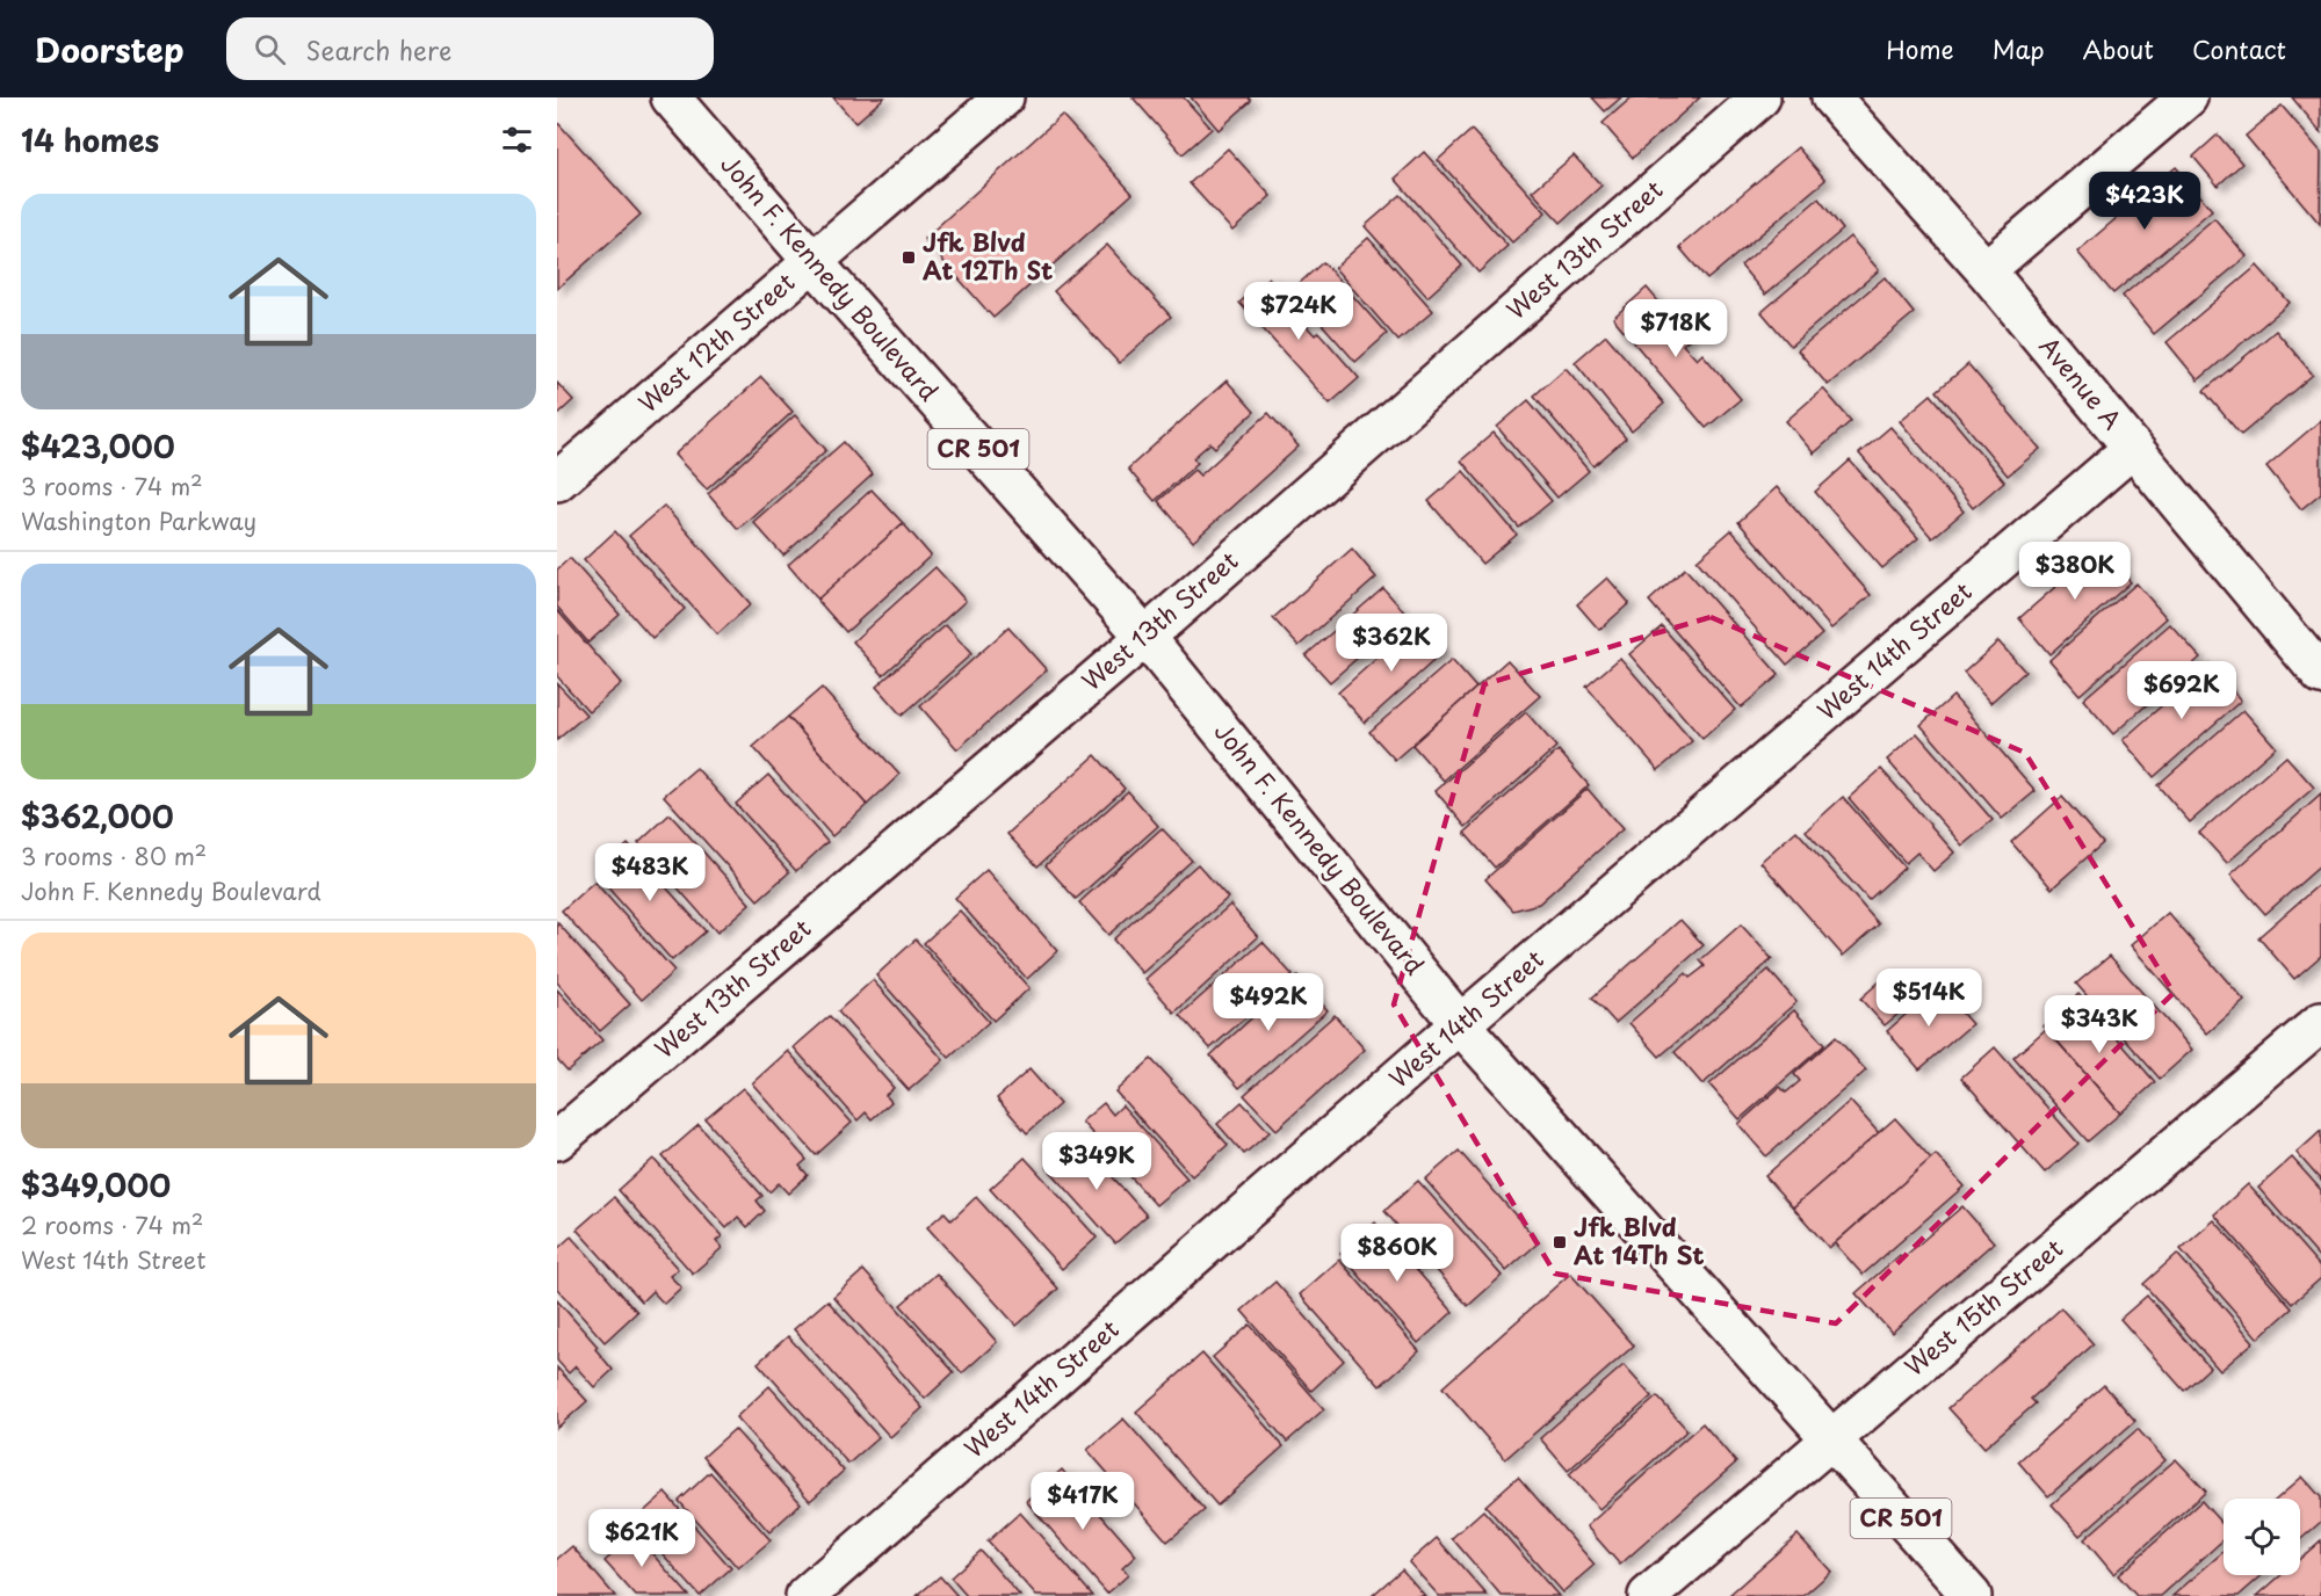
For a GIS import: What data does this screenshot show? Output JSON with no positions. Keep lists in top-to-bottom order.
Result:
{
  "streets": {
    "street": [
      "West 13th Street",
      "John F. Kennedy Boulevard",
      "West 12th Street",
      "Avenue A",
      "CR 501",
      "West 14th Street",
      "West 15th Street"
    ]
  },
  "crossings": [
    ["West 13th Street", "John F. Kennedy Boulevard"],
    ["John F. Kennedy Boulevard", "West 12th Street"],
    ["John F. Kennedy Boulevard", "West 14th Street"],
    ["John F. Kennedy Boulevard", "West 15th Street"],
    ["Avenue A", "West 14th Street"]
  ],
  "places": {
    "transit": ["Jfk Blvd At 12Th St", "Jfk Blvd At 14Th St"]
  },
  "page": {
    "header": "Doorstep",
    "search": "Search here",
    "nav": [
      "Home",
      "Map",
      "About",
      "Contact"
    ],
    "heading": "14 homes",
    "price": [
      "$423K",
      "$724K",
      "$718K",
      "$380K",
      "$362K",
      "$692K",
      "$483K",
      "$514K",
      "$492K",
      "$343K",
      "$349K",
      "$860K",
      "$417K",
      "$621K"
    ],
    "list": [
      {
        "name": "$423,000",
        "note": "3 rooms · 74 m² · Washington Parkway"
      },
      {
        "name": "$362,000",
        "note": "3 rooms · 80 m² · John F. Kennedy Boulevard"
      },
      {
        "name": "$349,000",
        "note": "2 rooms · 74 m² · West 14th Street"
      }
    ]
  }
}
